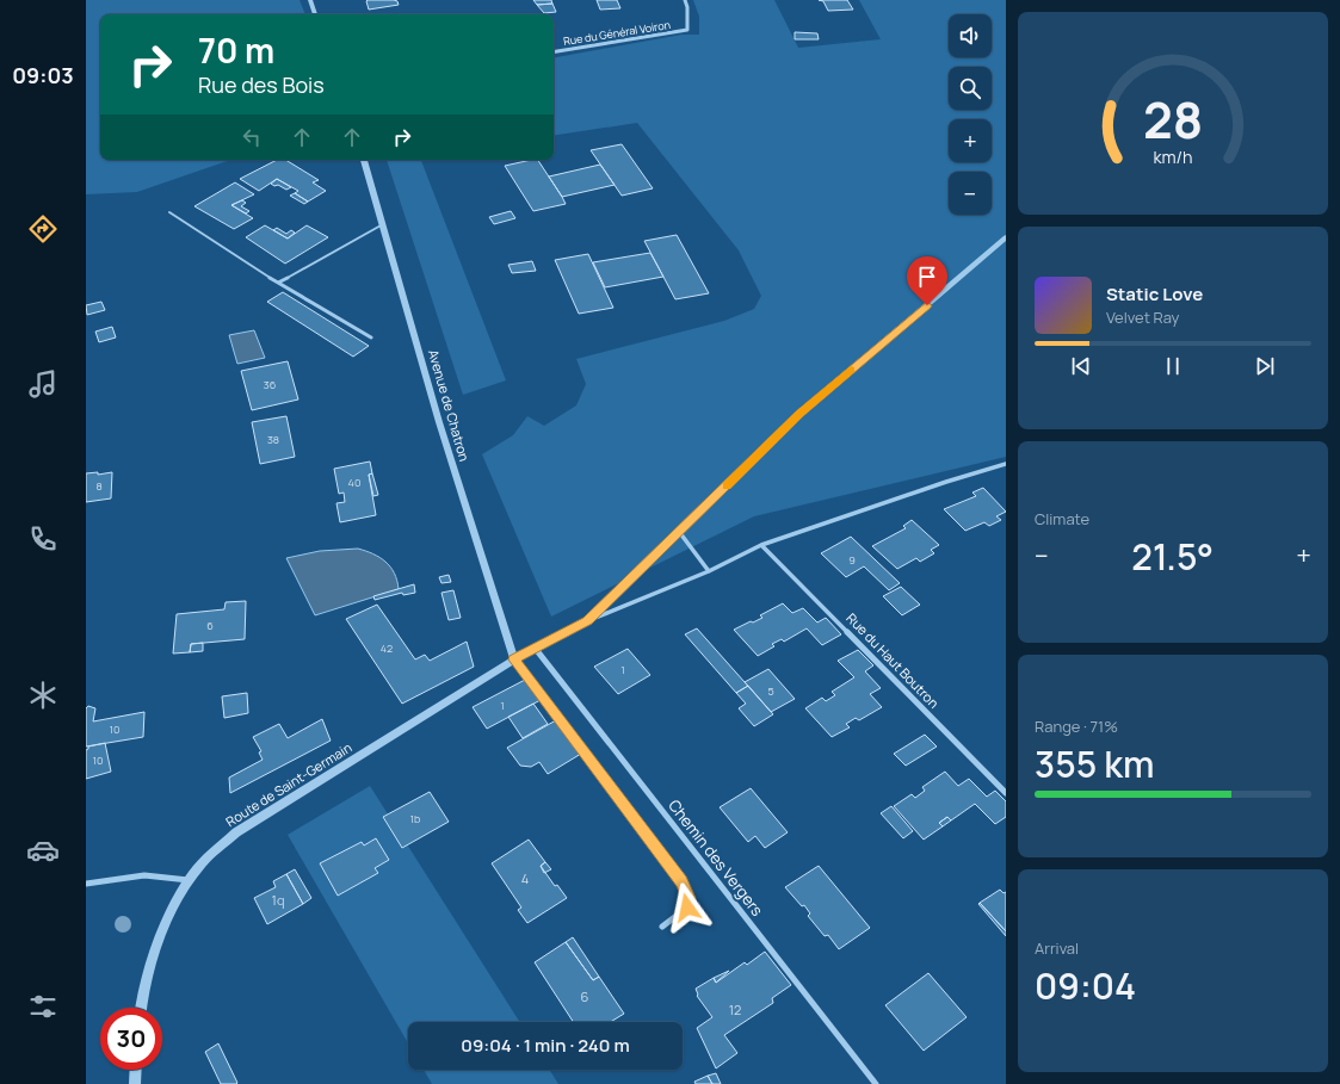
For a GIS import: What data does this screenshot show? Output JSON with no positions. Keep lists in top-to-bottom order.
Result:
{
  "streets": {
    "street": [
      "Rue du Général Voiron",
      "Avenue de Chatron",
      "Rue du Haut Boutron",
      "Route de Saint-Germain",
      "Chemin des Vergers"
    ]
  },
  "crossings": [
    ["Avenue de Chatron", "Route de Saint-Germain"],
    ["Route de Saint-Germain", "Chemin des Vergers"]
  ],
  "house_numbers": [
    "36",
    "38",
    "40",
    "8",
    "9",
    "6",
    "42",
    "1",
    "5",
    "1",
    "10",
    "10",
    "1b",
    "4",
    "1q",
    "6",
    "12"
  ],
  "page": {
    "tabs": "09:03",
    "map_buttons": ["+", "−"],
    "turn": ["70 m", "Rue des Bois"],
    "song": ["Static Love", "Velvet Ray"],
    "tile": [
      "Climate",
      ["Range · 71%", "355 km"],
      ["Arrival", "09:04"]
    ],
    "heat": ["−", "21.5°", "+"],
    "limit": "30",
    "trip": "09:04 · 1 min · 240 m",
    "gauge": ["28", "km/h"]
  }
}
